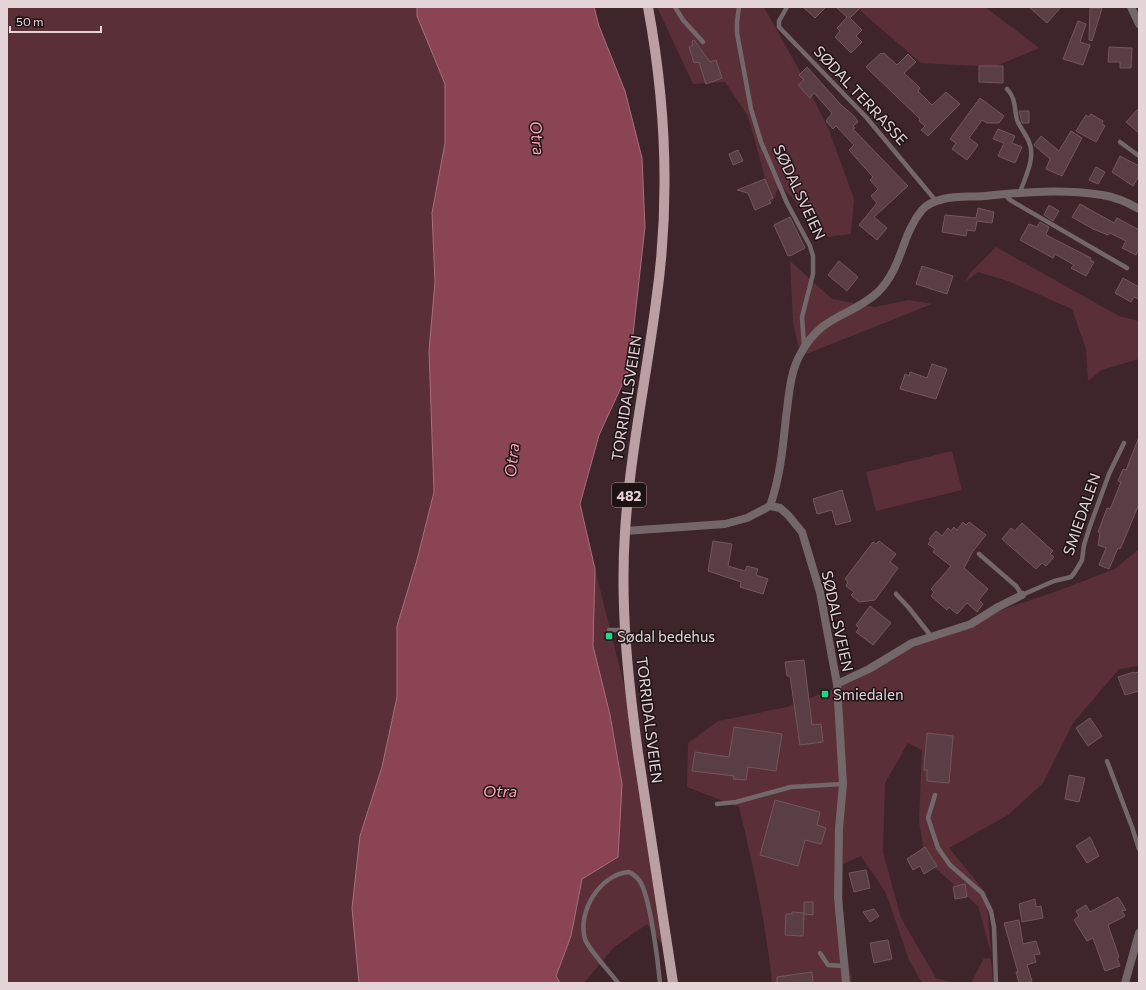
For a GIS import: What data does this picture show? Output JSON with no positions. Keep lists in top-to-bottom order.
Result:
{
  "streets": {
    "main road": ["TORRIDALSVEIEN", "482"],
    "street": ["SØDALSVEIEN", "SMIEDALEN"],
    "lane": ["SØDAL TERRASSE"]
  },
  "crossings": [
    ["SØDALSVEIEN", "SMIEDALEN"]
  ],
  "water": ["Otra"],
  "places": {
    "transit": ["Sødal bedehus", "Smiedalen"]
  },
  "scale_bar": "50 m"
}
